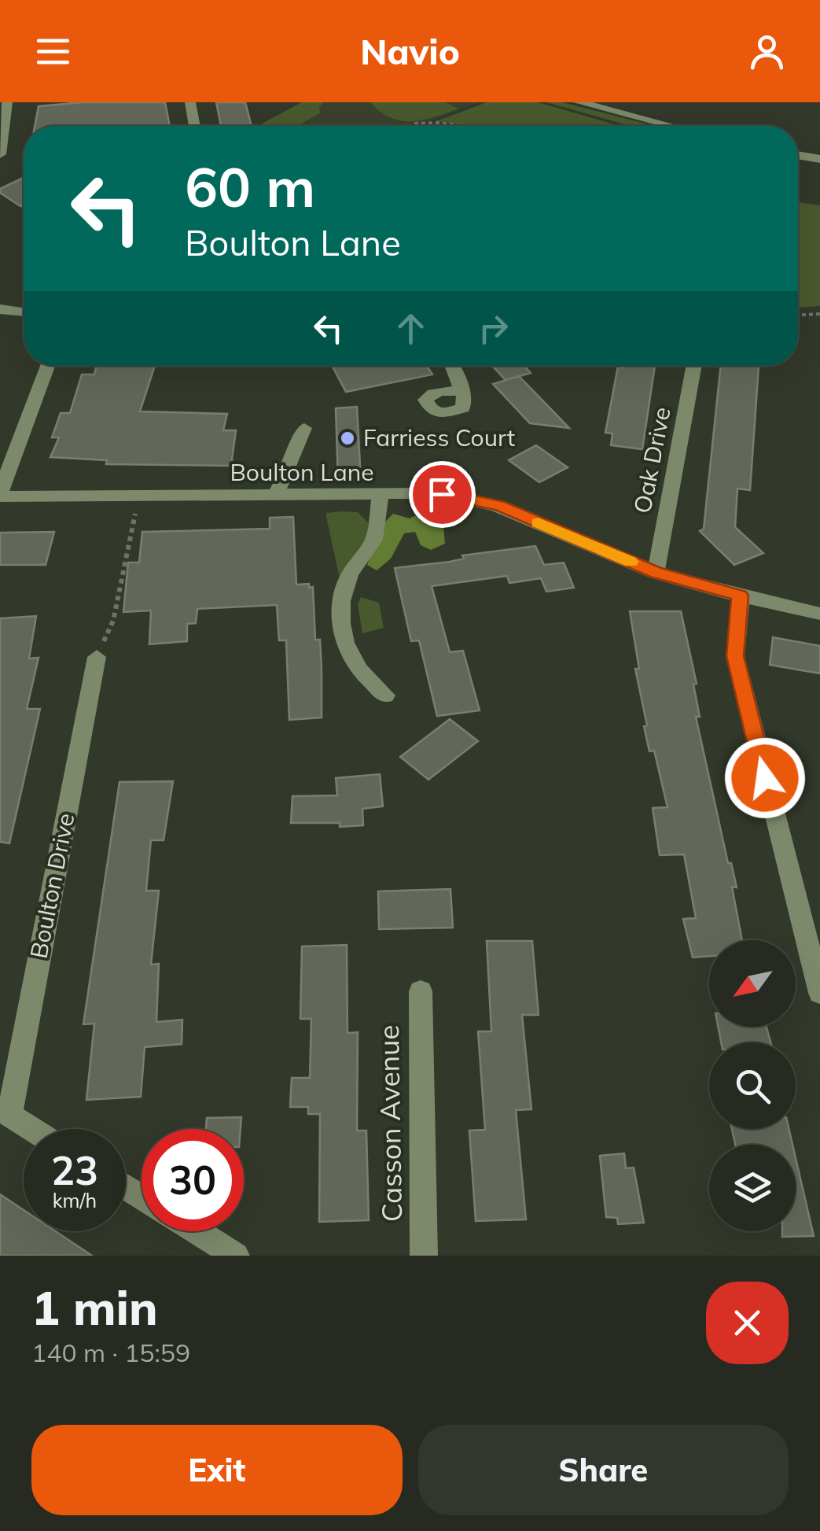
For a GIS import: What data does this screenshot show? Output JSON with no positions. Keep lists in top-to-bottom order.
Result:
{
  "streets": {
    "street": [
      "Oak Drive",
      "Boulton Lane",
      "Boulton Drive",
      "Casson Avenue"
    ]
  },
  "crossings": [
    ["Oak Drive", "Boulton Lane"]
  ],
  "places": ["Farriess Court"],
  "north": "bottom left",
  "page": {
    "header": "Navio",
    "turn": ["60 m", "Boulton Lane"],
    "speed": "23 km/h",
    "limit": "30",
    "heading": ["1 min", "140 m · 15:59"],
    "buttons": ["Exit", "Share"]
  }
}
